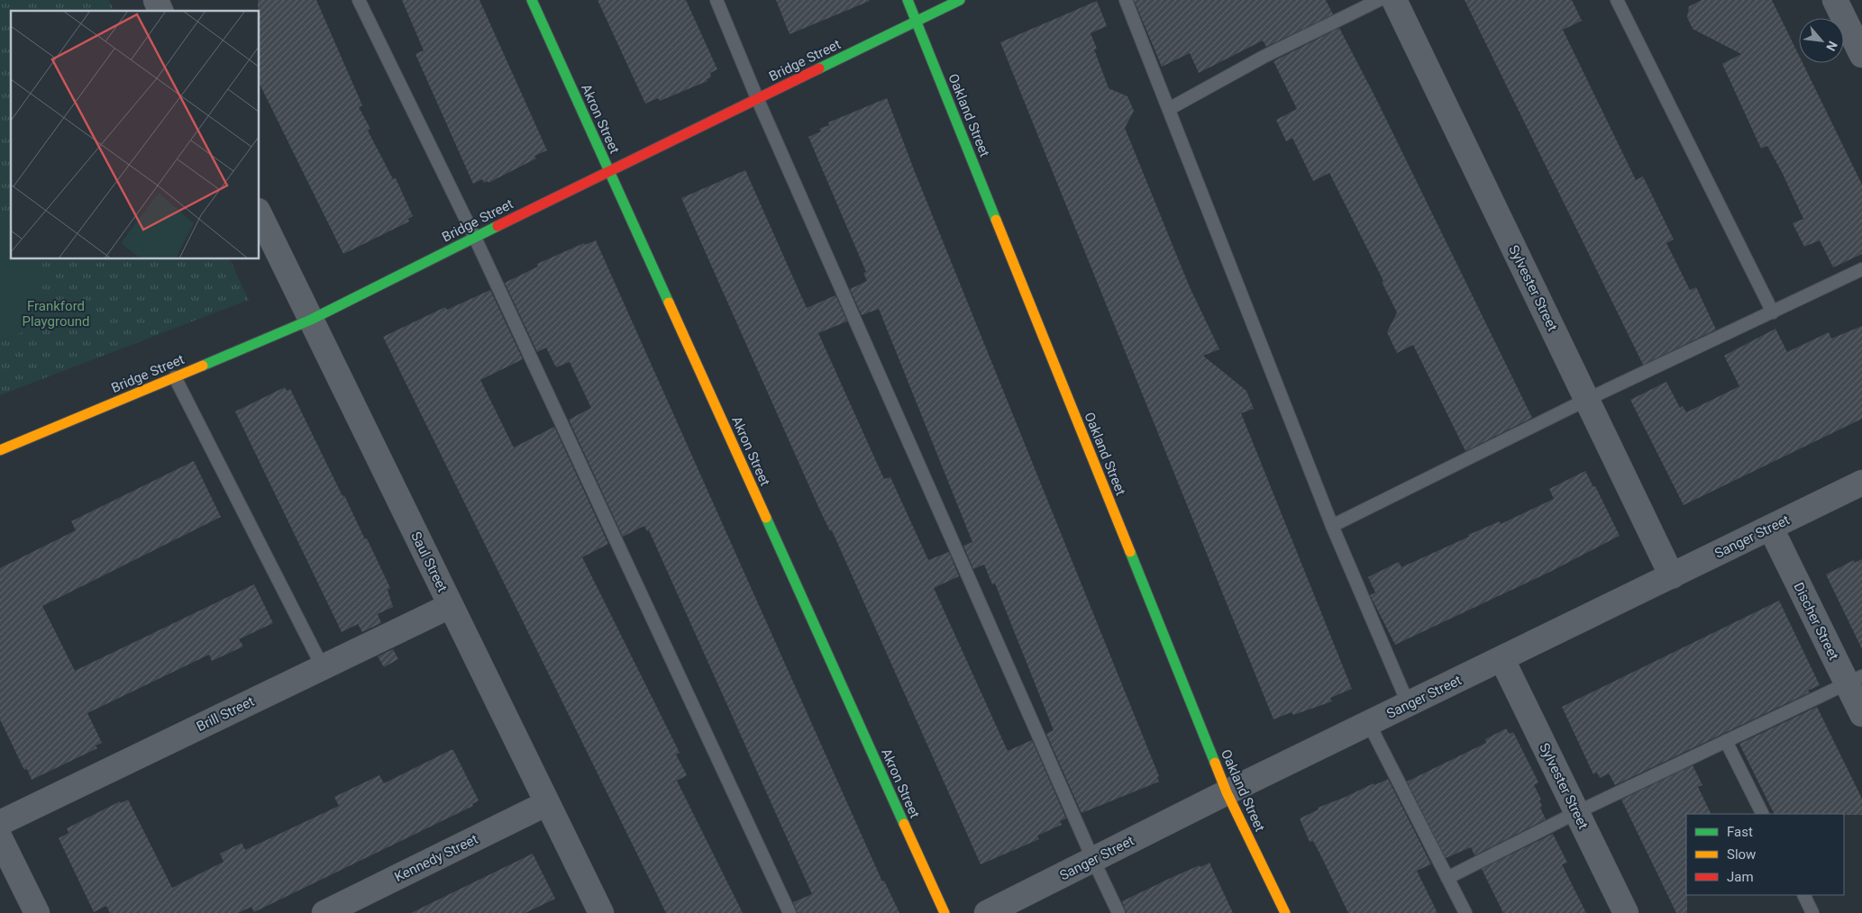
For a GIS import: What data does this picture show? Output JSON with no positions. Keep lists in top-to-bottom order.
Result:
{
  "streets": {
    "street": [
      "Bridge Street",
      "Oakland Street",
      "Akron Street",
      "Sylvester Street",
      "Sanger Street",
      "Saul Street",
      "Discher Street",
      "Brill Street",
      "Kennedy Street"
    ]
  },
  "crossings": [
    ["Bridge Street", "Oakland Street"],
    ["Bridge Street", "Akron Street"],
    ["Bridge Street", "Saul Street"],
    ["Oakland Street", "Sanger Street"],
    ["Sylvester Street", "Sanger Street"],
    ["Sanger Street", "Discher Street"],
    ["Saul Street", "Brill Street"],
    ["Saul Street", "Kennedy Street"]
  ],
  "parks": ["Frankford Playground"],
  "legend": ["Fast", "Slow", "Jam"],
  "north": "bottom right"
}
